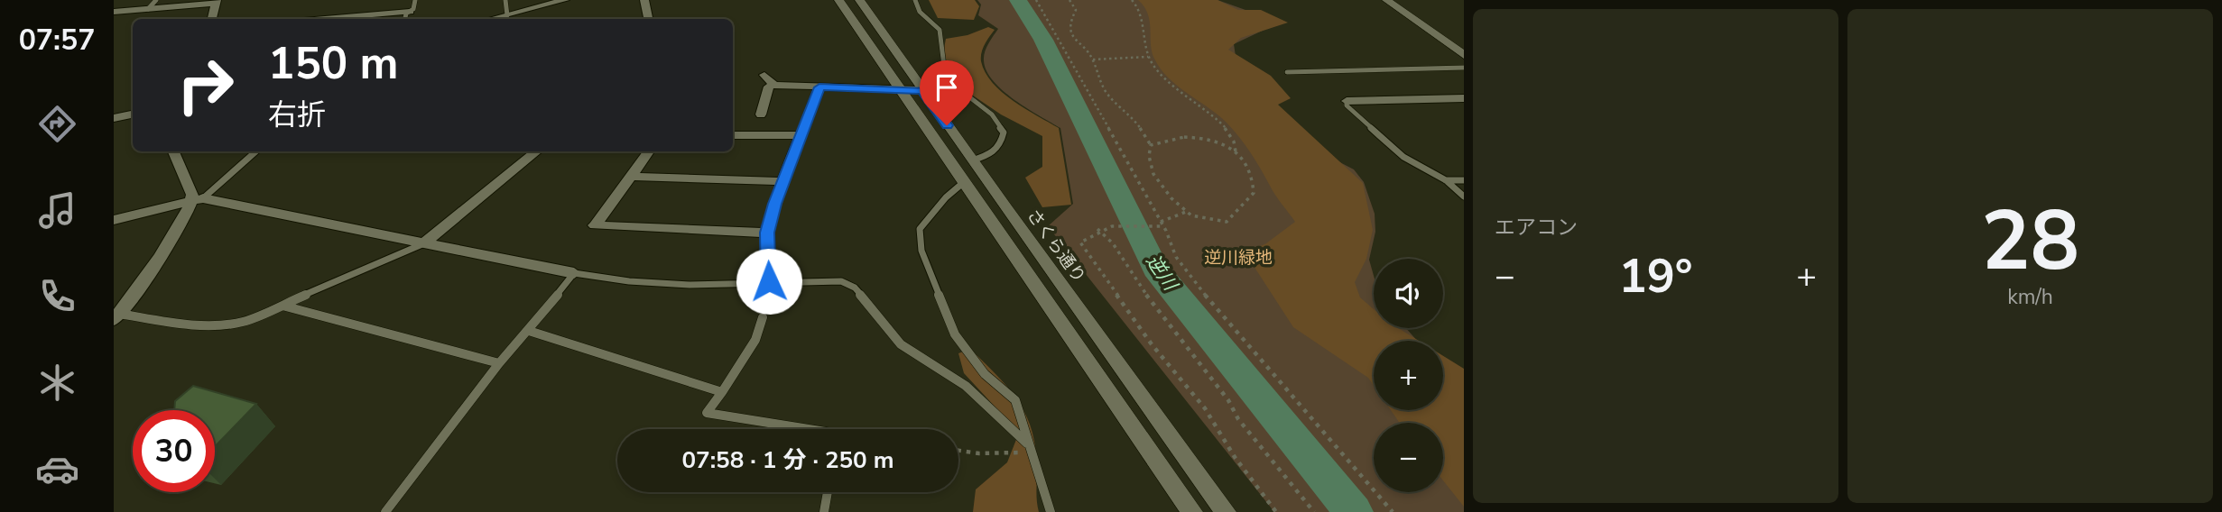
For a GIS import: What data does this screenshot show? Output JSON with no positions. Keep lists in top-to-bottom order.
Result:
{
  "streets": {
    "street": ["さくら通り"]
  },
  "water": ["逆川"],
  "parks": ["逆川緑地"],
  "page": {
    "tabs": "07:57",
    "tile": [
      "エアコン",
      ["28", "km/h"]
    ],
    "turn": ["150 m", "右折"],
    "heat": ["−", "19°", "+"],
    "map_buttons": ["+", "−"],
    "limit": "30",
    "trip": "07:58 · 1 分 · 250 m"
  }
}
